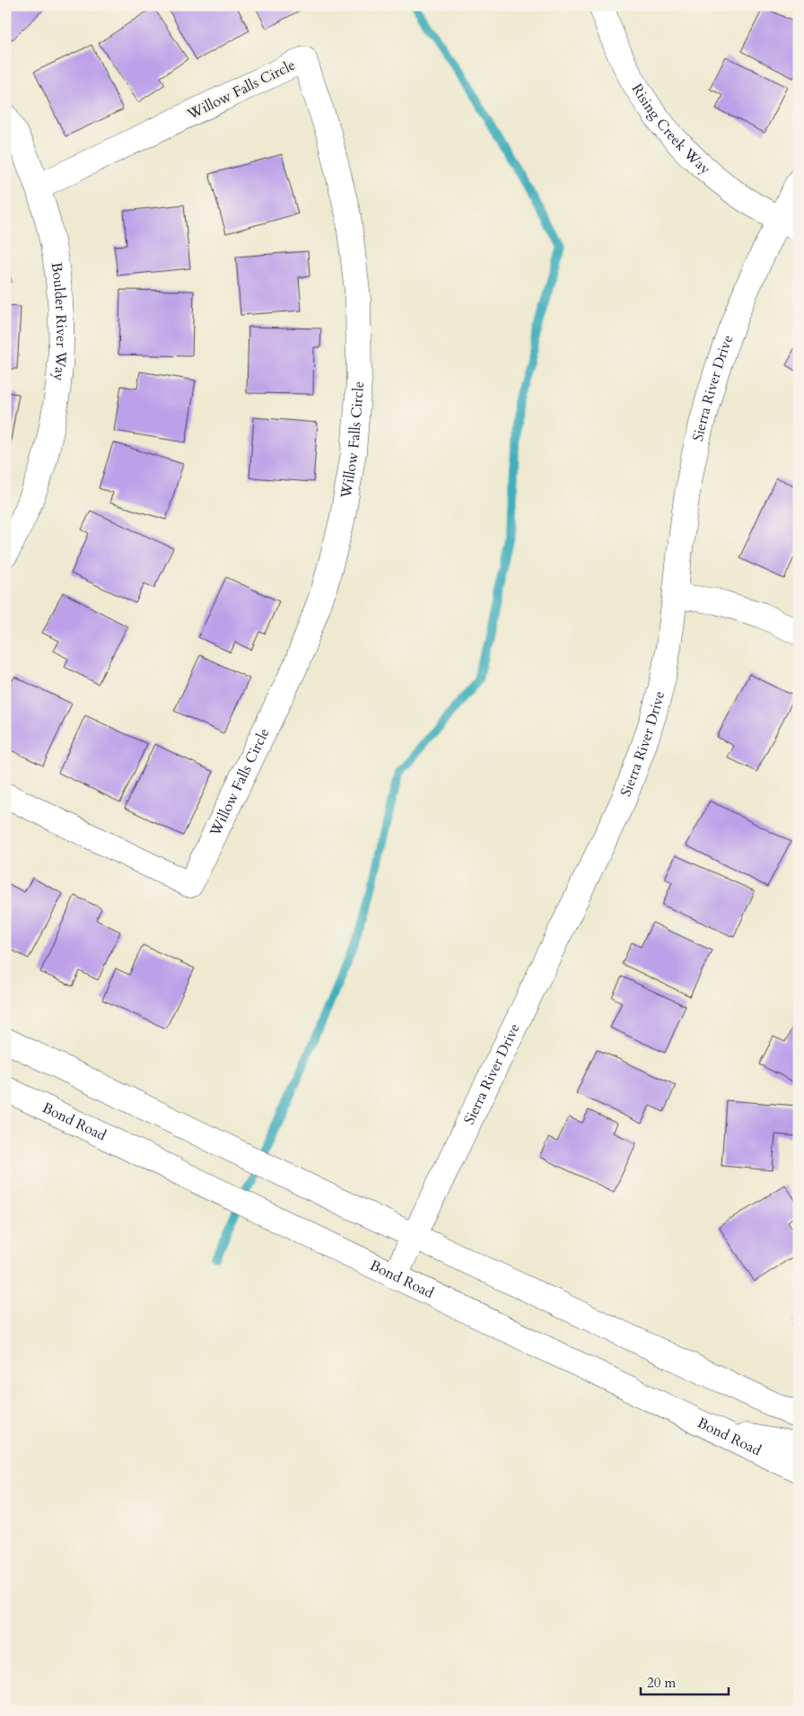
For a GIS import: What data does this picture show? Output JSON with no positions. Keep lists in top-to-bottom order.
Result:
{
  "streets": {
    "street": [
      "Willow Falls Circle",
      "Rising Creek Way",
      "Boulder River Way",
      "Sierra River Drive",
      "Bond Road"
    ]
  },
  "crossings": [
    ["Willow Falls Circle", "Boulder River Way"],
    ["Rising Creek Way", "Sierra River Drive"],
    ["Sierra River Drive", "Bond Road"]
  ],
  "scale_bar": "20 m"
}
